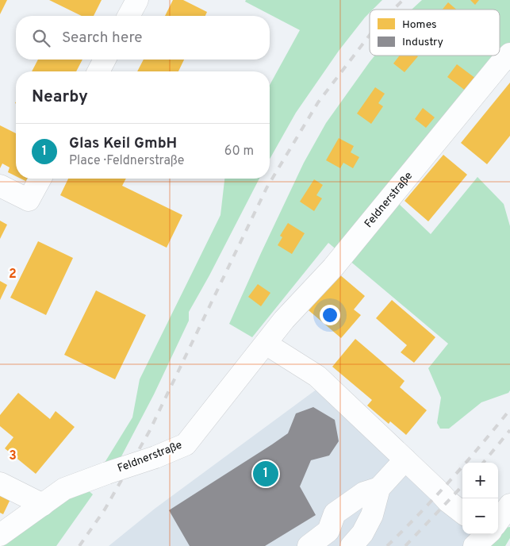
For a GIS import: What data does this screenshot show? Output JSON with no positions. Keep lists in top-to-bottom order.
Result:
{
  "streets": {
    "street": ["Feldnerstraße"]
  },
  "legend": ["Homes", "Industry"],
  "page": {
    "search": "Search here",
    "heading": "Nearby",
    "list": [
      {
        "mark": "1",
        "name": "Glas Keil GmbH",
        "note": "Place · Feldnerstraße",
        "value": "60 m"
      }
    ],
    "pins": "1",
    "map_buttons": ["+", "−"]
  },
  "grid": {
    "rows": ["2", "3"]
  }
}
